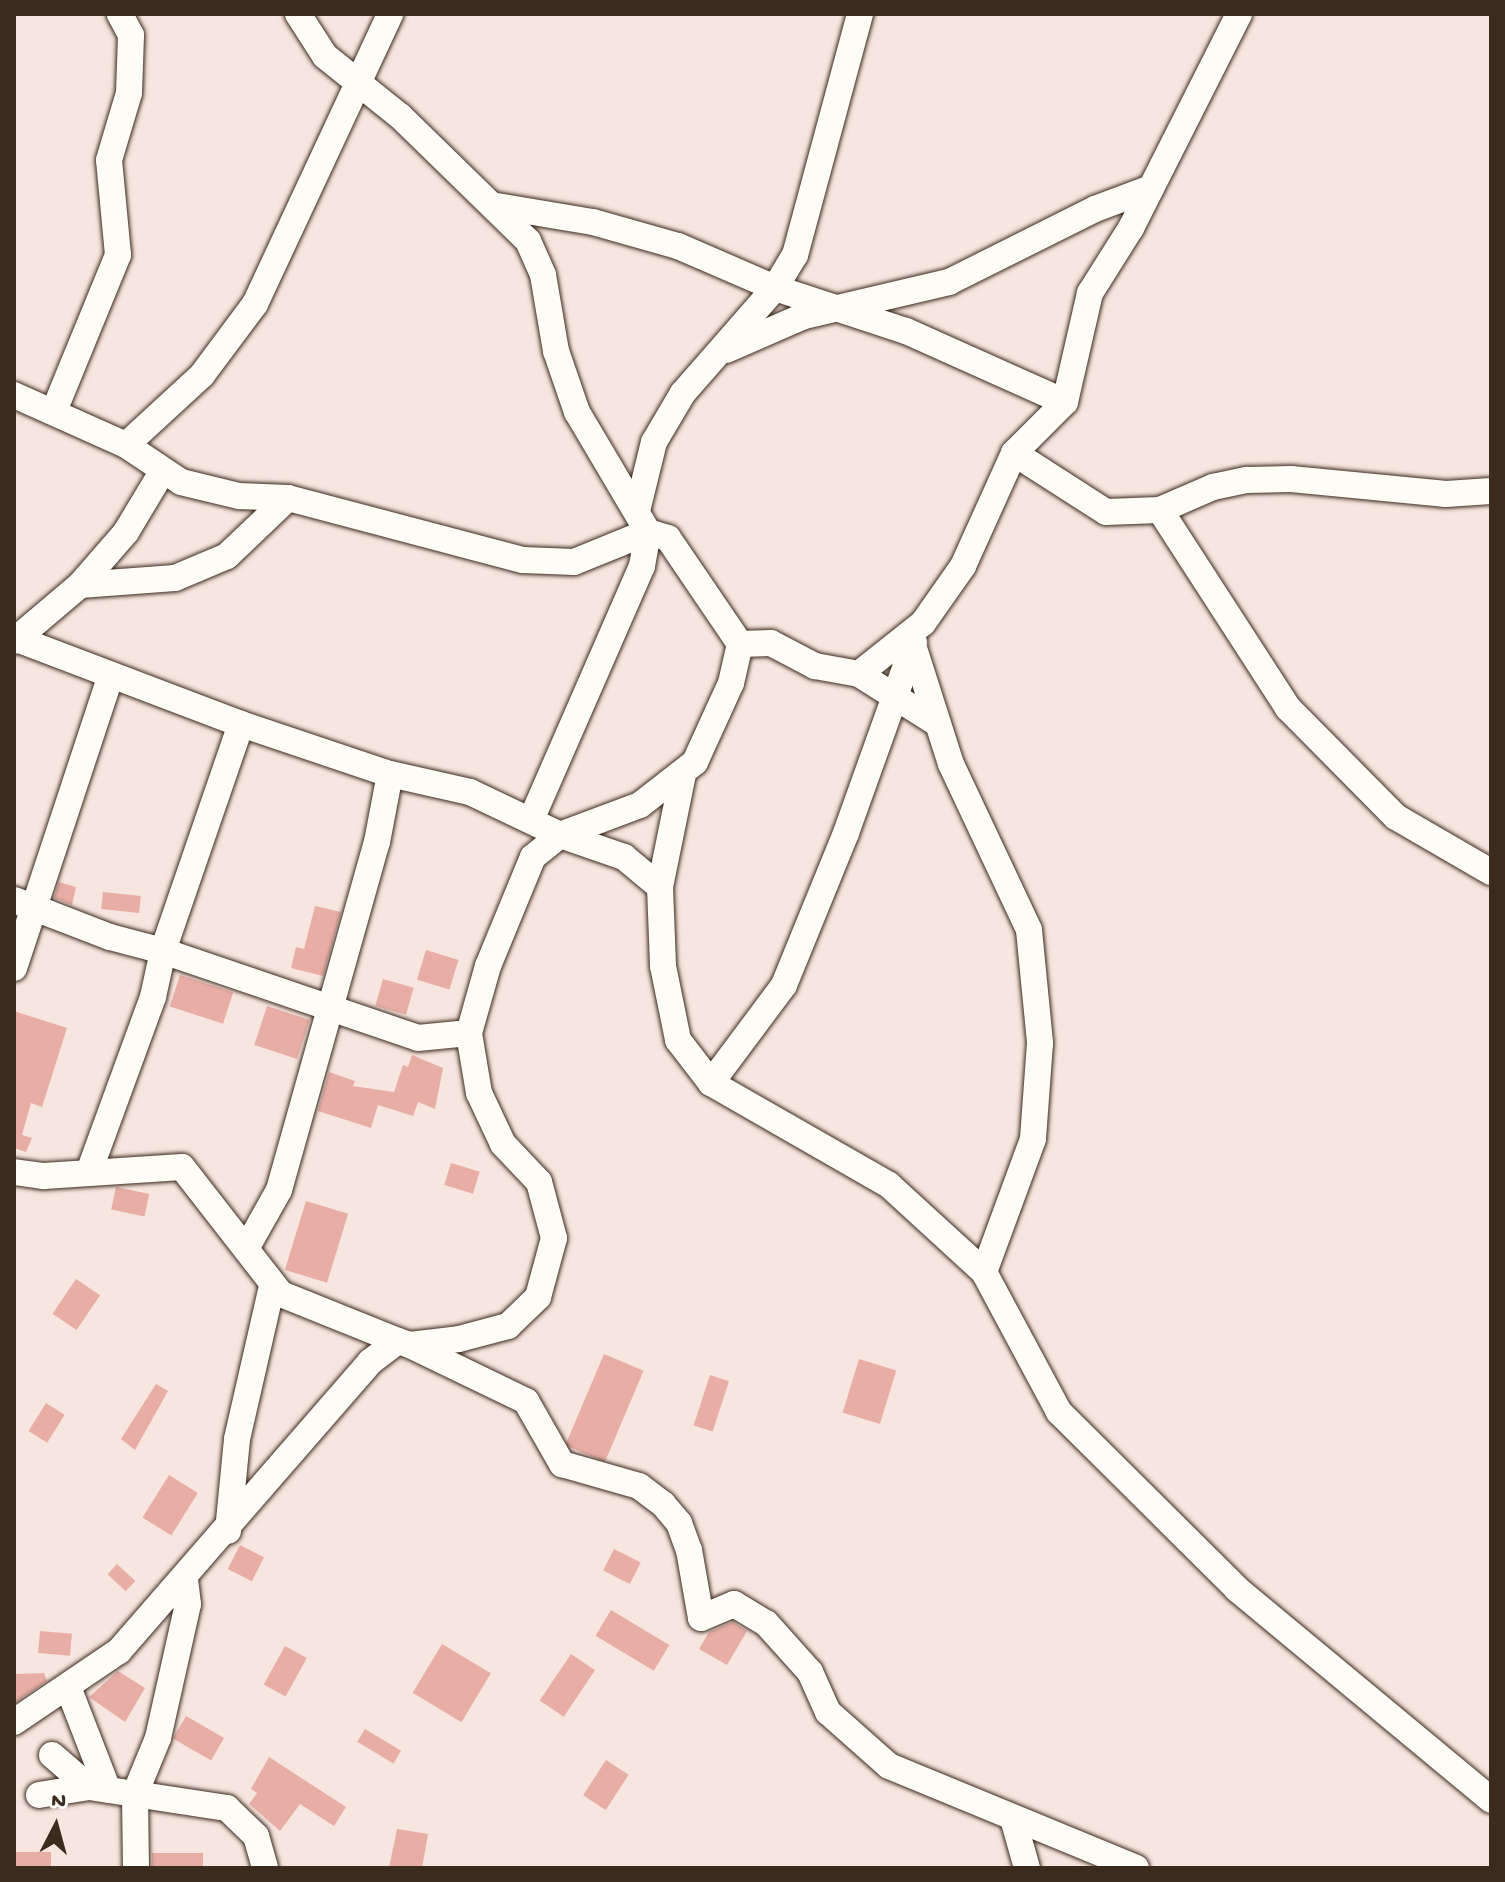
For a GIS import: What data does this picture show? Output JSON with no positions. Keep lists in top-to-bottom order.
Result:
{
  "north": "top"
}
